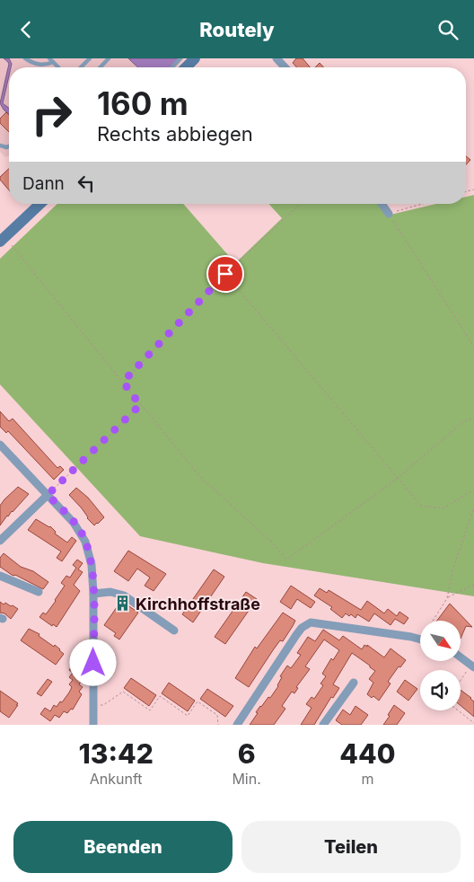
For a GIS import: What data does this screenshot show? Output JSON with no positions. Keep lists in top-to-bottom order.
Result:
{
  "places": {
    "building": ["Kirchhoffstraße"]
  },
  "north": "bottom right",
  "page": {
    "header": "Routely",
    "turn": ["160 m", "Rechts abbiegen"],
    "then": "Dann",
    "eta": [
      "13:42",
      "Ankunft",
      "6",
      "Min.",
      "440",
      "m"
    ],
    "buttons": ["Beenden", "Teilen"]
  }
}
